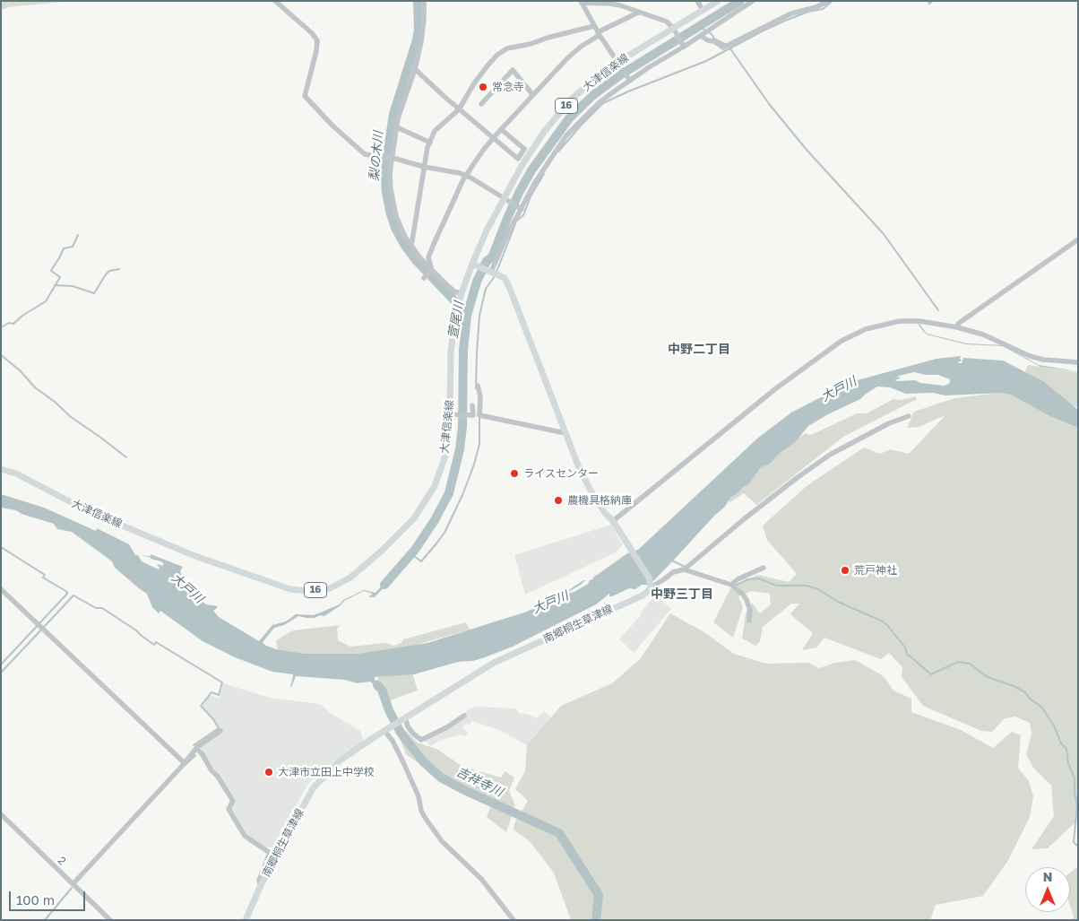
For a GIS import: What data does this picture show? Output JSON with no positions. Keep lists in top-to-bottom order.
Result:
{
  "streets": {
    "main road": ["大津信楽線", "16", "南郷桐生草津線"],
    "street": ["2"]
  },
  "districts": ["中野二丁目", "中野三丁目"],
  "water": [
    "梨の木川",
    "萱尾川",
    "大戸川",
    "吉祥寺川"
  ],
  "places": [
    "常念寺",
    "ライスセンター",
    "農機具格納庫",
    "荒戸神社",
    "大津市立田上中学校"
  ],
  "scale_bar": "100 m",
  "north": "top"
}
